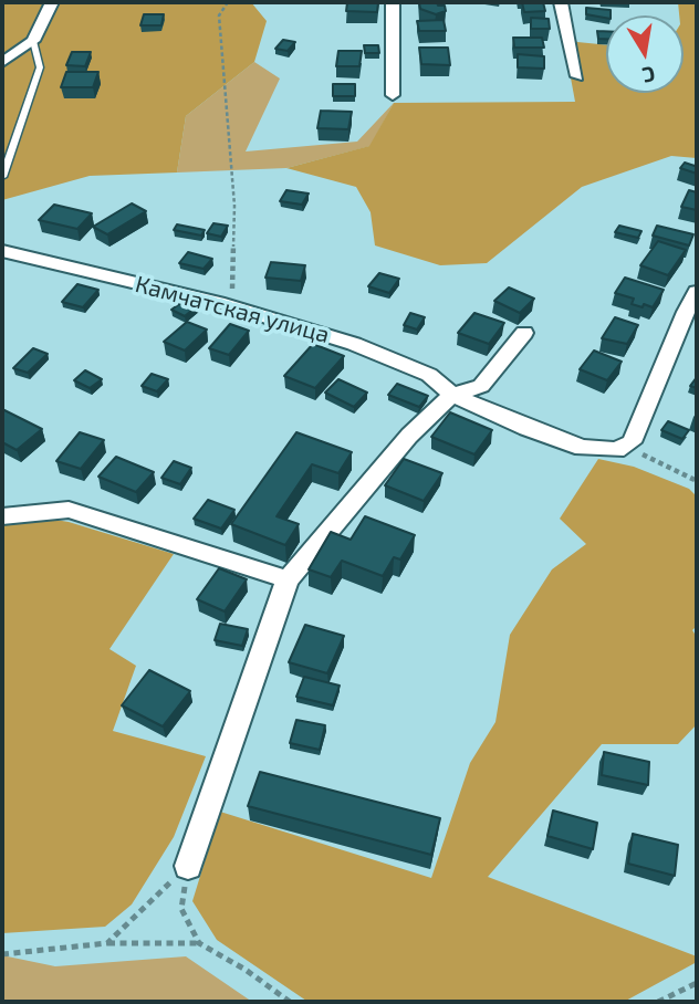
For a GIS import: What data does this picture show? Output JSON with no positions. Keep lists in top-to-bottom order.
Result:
{
  "streets": {
    "street": ["Камчатская улица"]
  },
  "north": "bottom"
}
